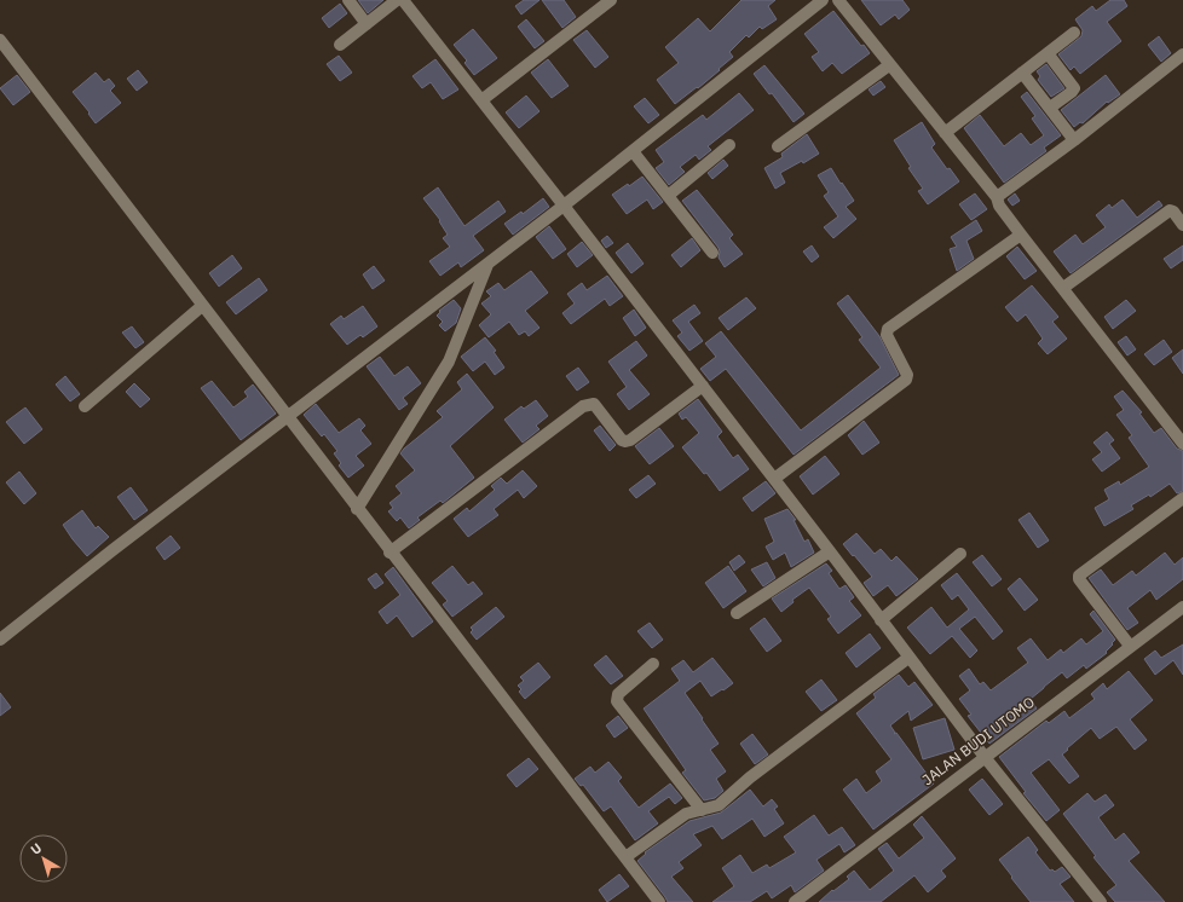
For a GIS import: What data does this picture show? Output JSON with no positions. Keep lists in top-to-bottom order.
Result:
{
  "streets": {
    "street": ["JALAN BUDI UTOMO"]
  },
  "north": "top left"
}
